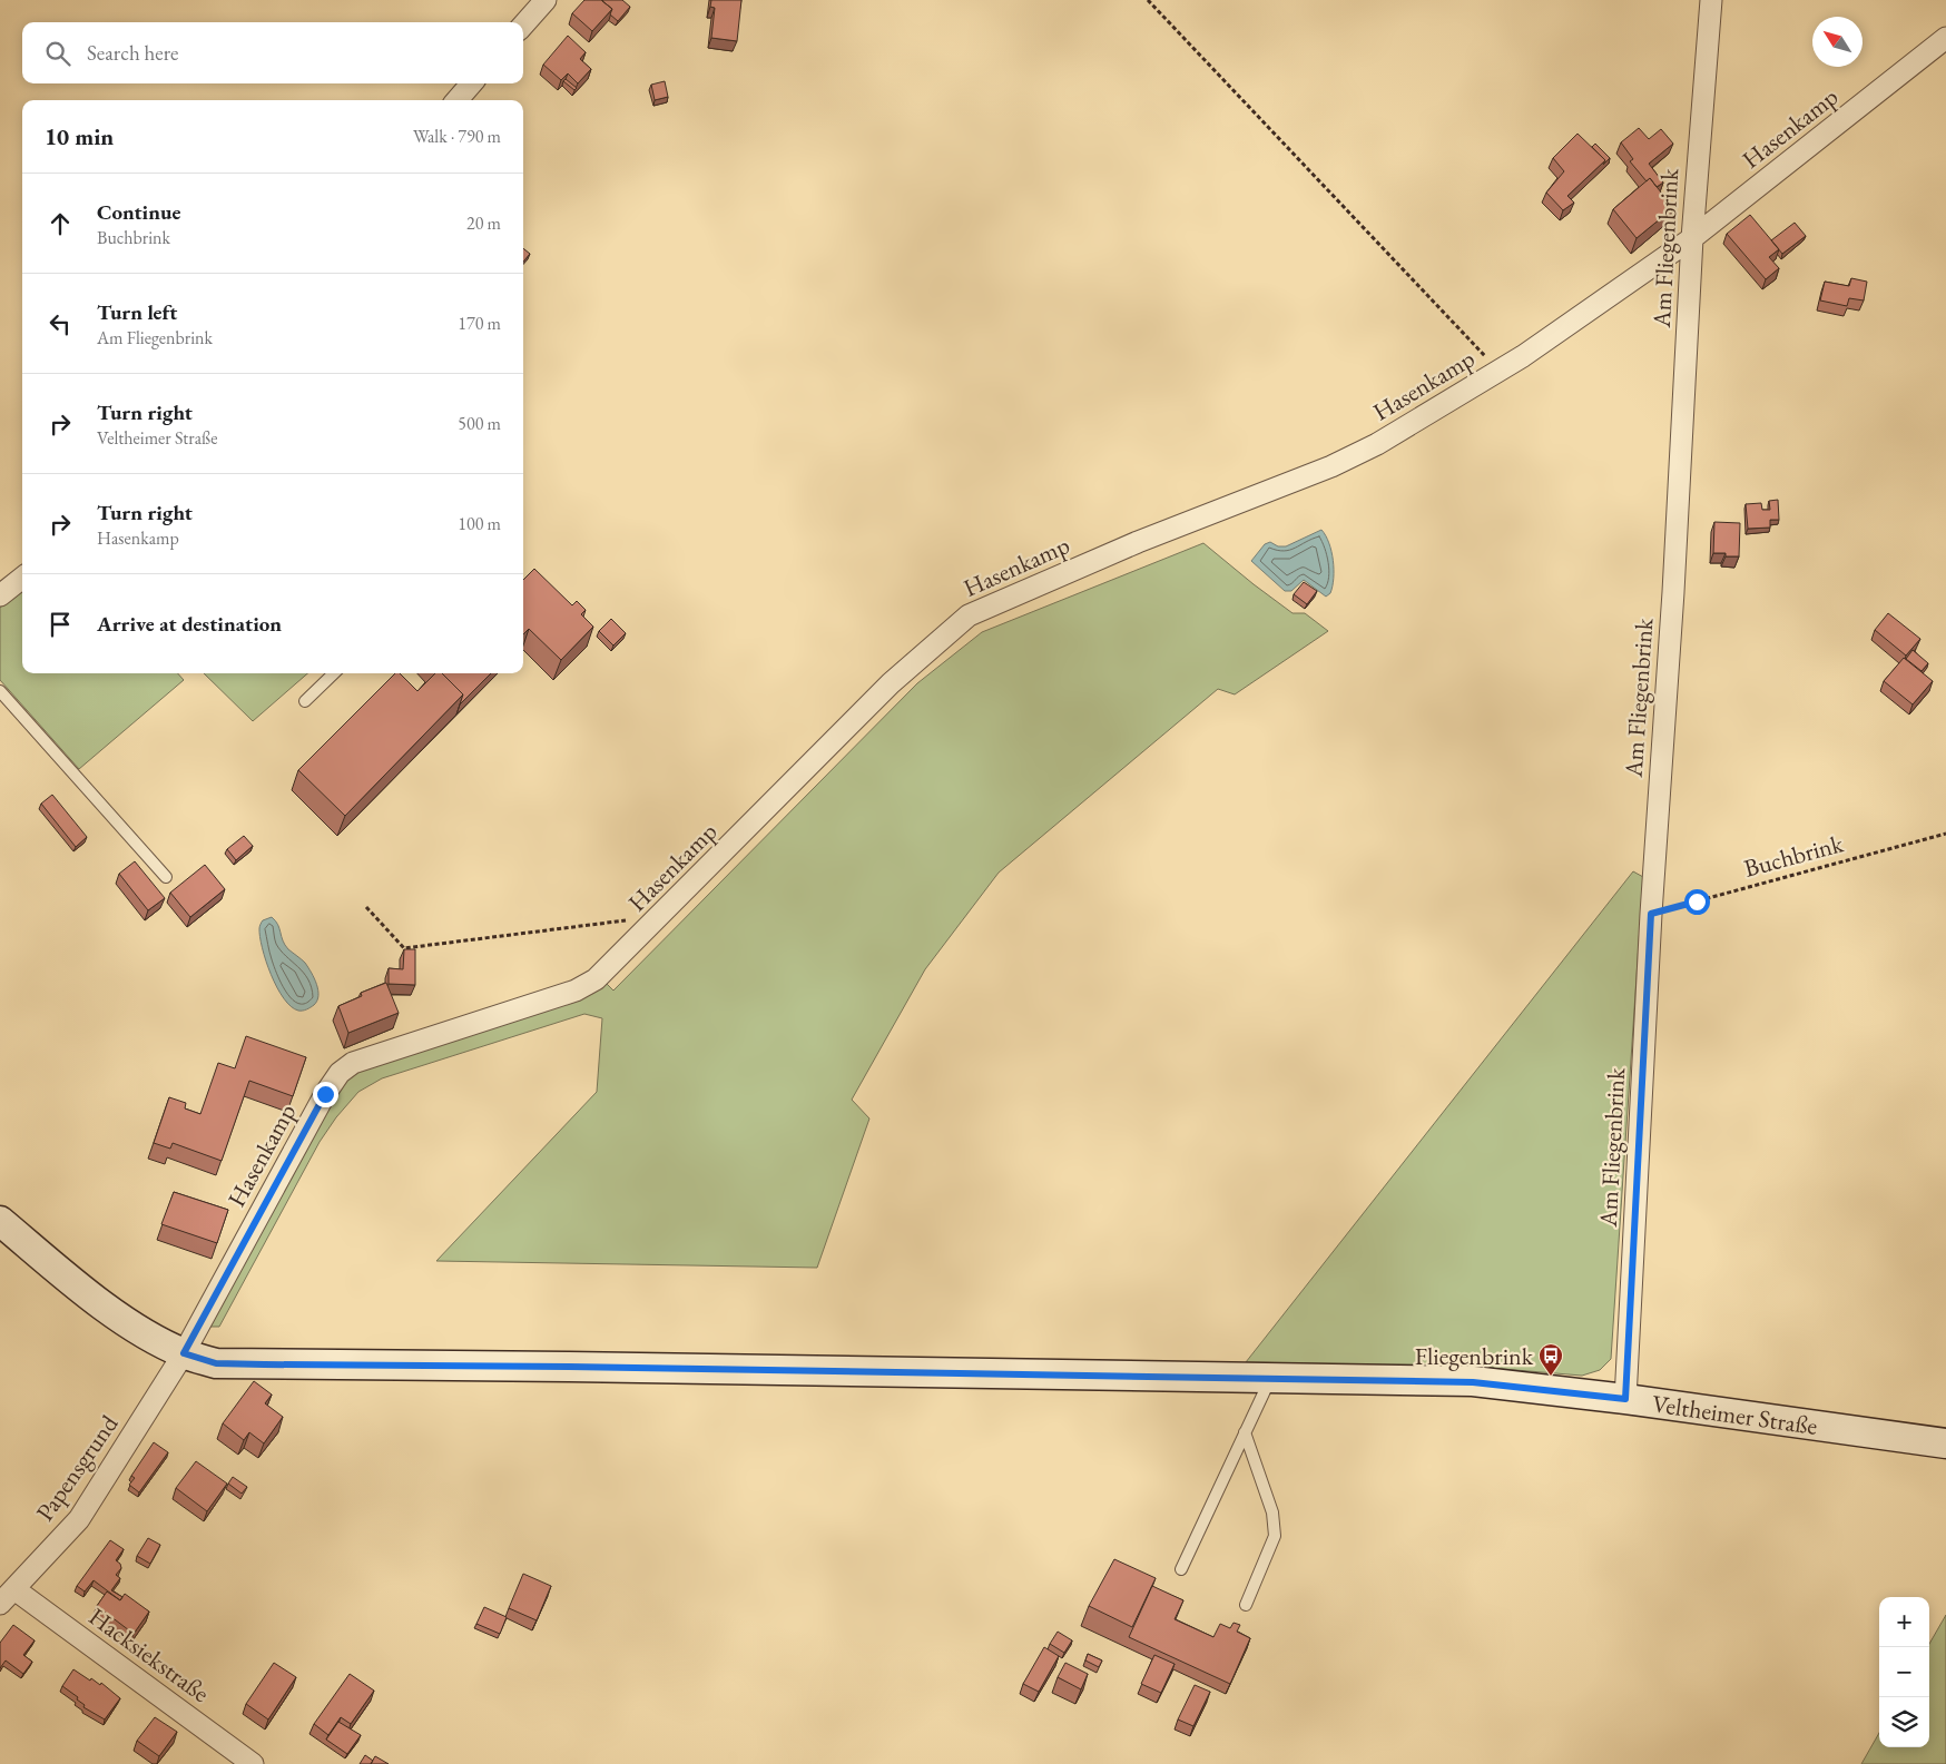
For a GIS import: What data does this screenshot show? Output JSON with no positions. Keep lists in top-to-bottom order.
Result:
{
  "streets": {
    "main road": ["Veltheimer Straße"],
    "street": [
      "Hasenkamp",
      "Am Fliegenbrink",
      "Papensgrund",
      "Hacksiekstraße"
    ],
    "path": ["Buchbrink"]
  },
  "crossings": [
    ["Hasenkamp", "Am Fliegenbrink"],
    ["Hasenkamp", "Veltheimer Straße"],
    ["Hasenkamp", "Papensgrund"],
    ["Am Fliegenbrink", "Buchbrink"],
    ["Am Fliegenbrink", "Veltheimer Straße"],
    ["Veltheimer Straße", "Papensgrund"],
    ["Papensgrund", "Hacksiekstraße"]
  ],
  "places": {
    "bus stop": ["Fliegenbrink"]
  },
  "north": "top left",
  "page": {
    "search": "Search here",
    "heading": ["10 min", "Walk · 790 m"],
    "list": [
      ["Continue", "Buchbrink", "20 m"],
      ["Turn left", "Am Fliegenbrink", "170 m"],
      ["Turn right", "Veltheimer Straße", "500 m"],
      ["Turn right", "Hasenkamp", "100 m"],
      "Arrive at destination"
    ],
    "map_buttons": ["+", "−"]
  }
}
